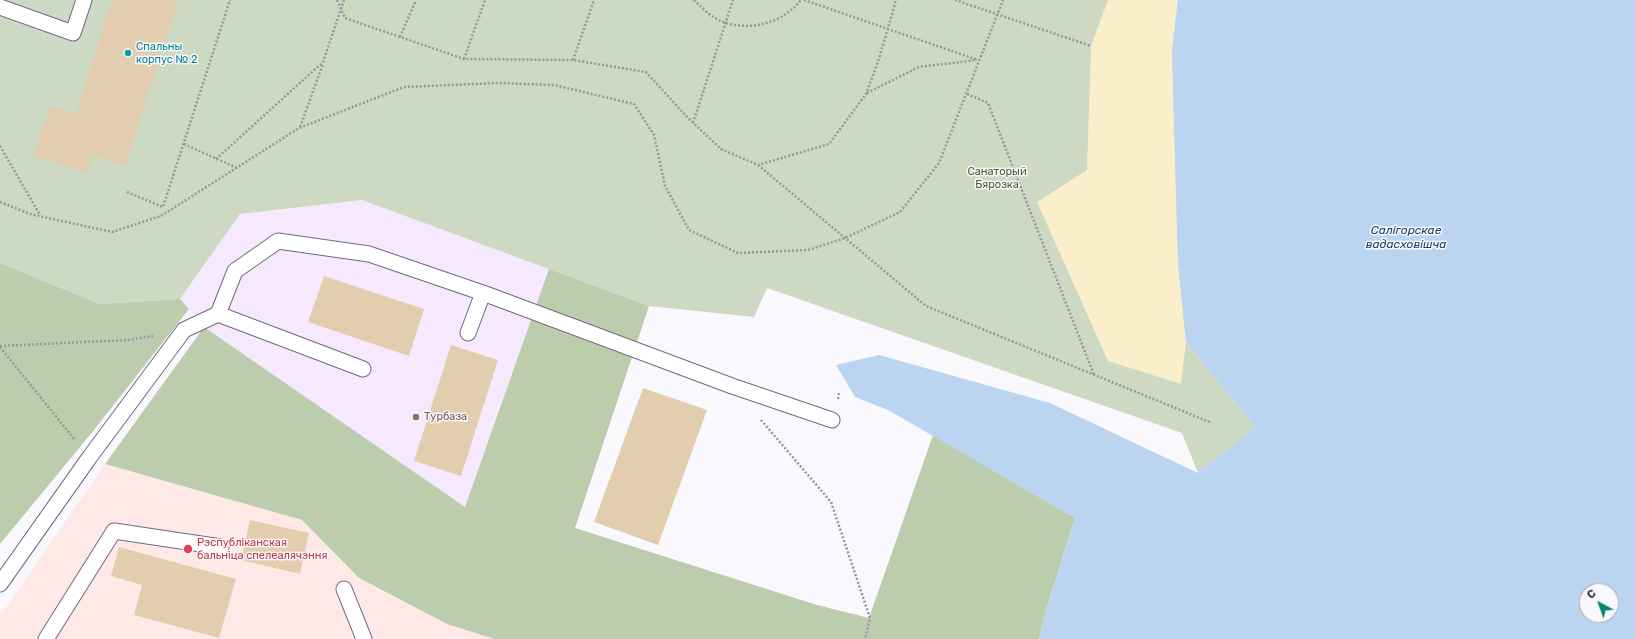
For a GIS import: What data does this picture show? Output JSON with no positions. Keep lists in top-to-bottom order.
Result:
{
  "water": ["Салігорскае вадасховішча"],
  "parks": ["Санаторый Бярозка"],
  "places": ["Спальны корпус № 2", "Турбаза", "Рэспубліканская бальніца спелеалячэння"],
  "north": "top left"
}
